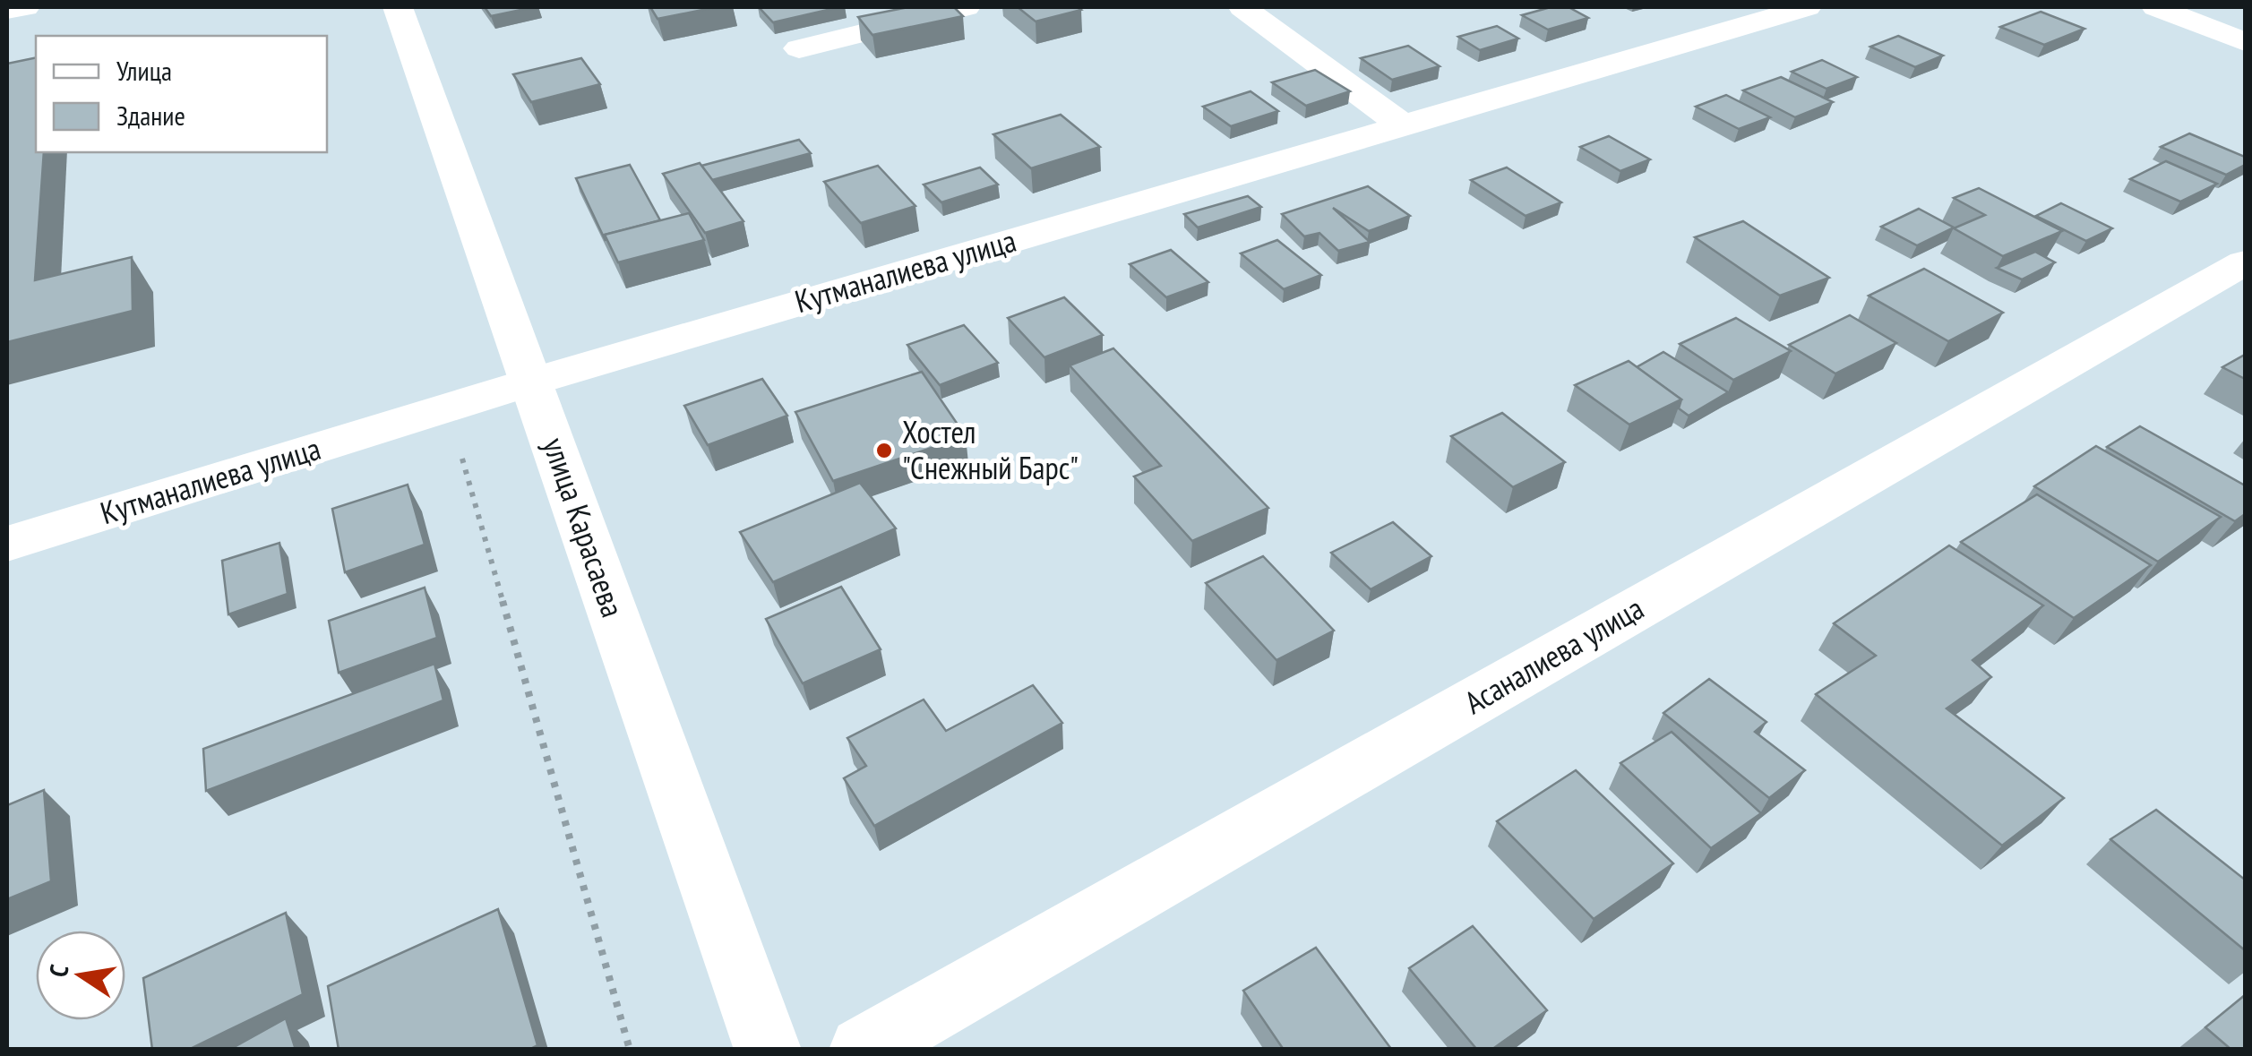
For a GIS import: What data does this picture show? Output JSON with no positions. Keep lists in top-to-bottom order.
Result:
{
  "streets": {
    "street": ["Кутманалиева улица", "улица Карасаева", "Асаналиева улица"]
  },
  "crossings": [
    ["Кутманалиева улица", "улица Карасаева"]
  ],
  "places": ["Хостел \"Снежный Барс\""],
  "legend": ["Улица", "Здание"],
  "north": "left"
}
